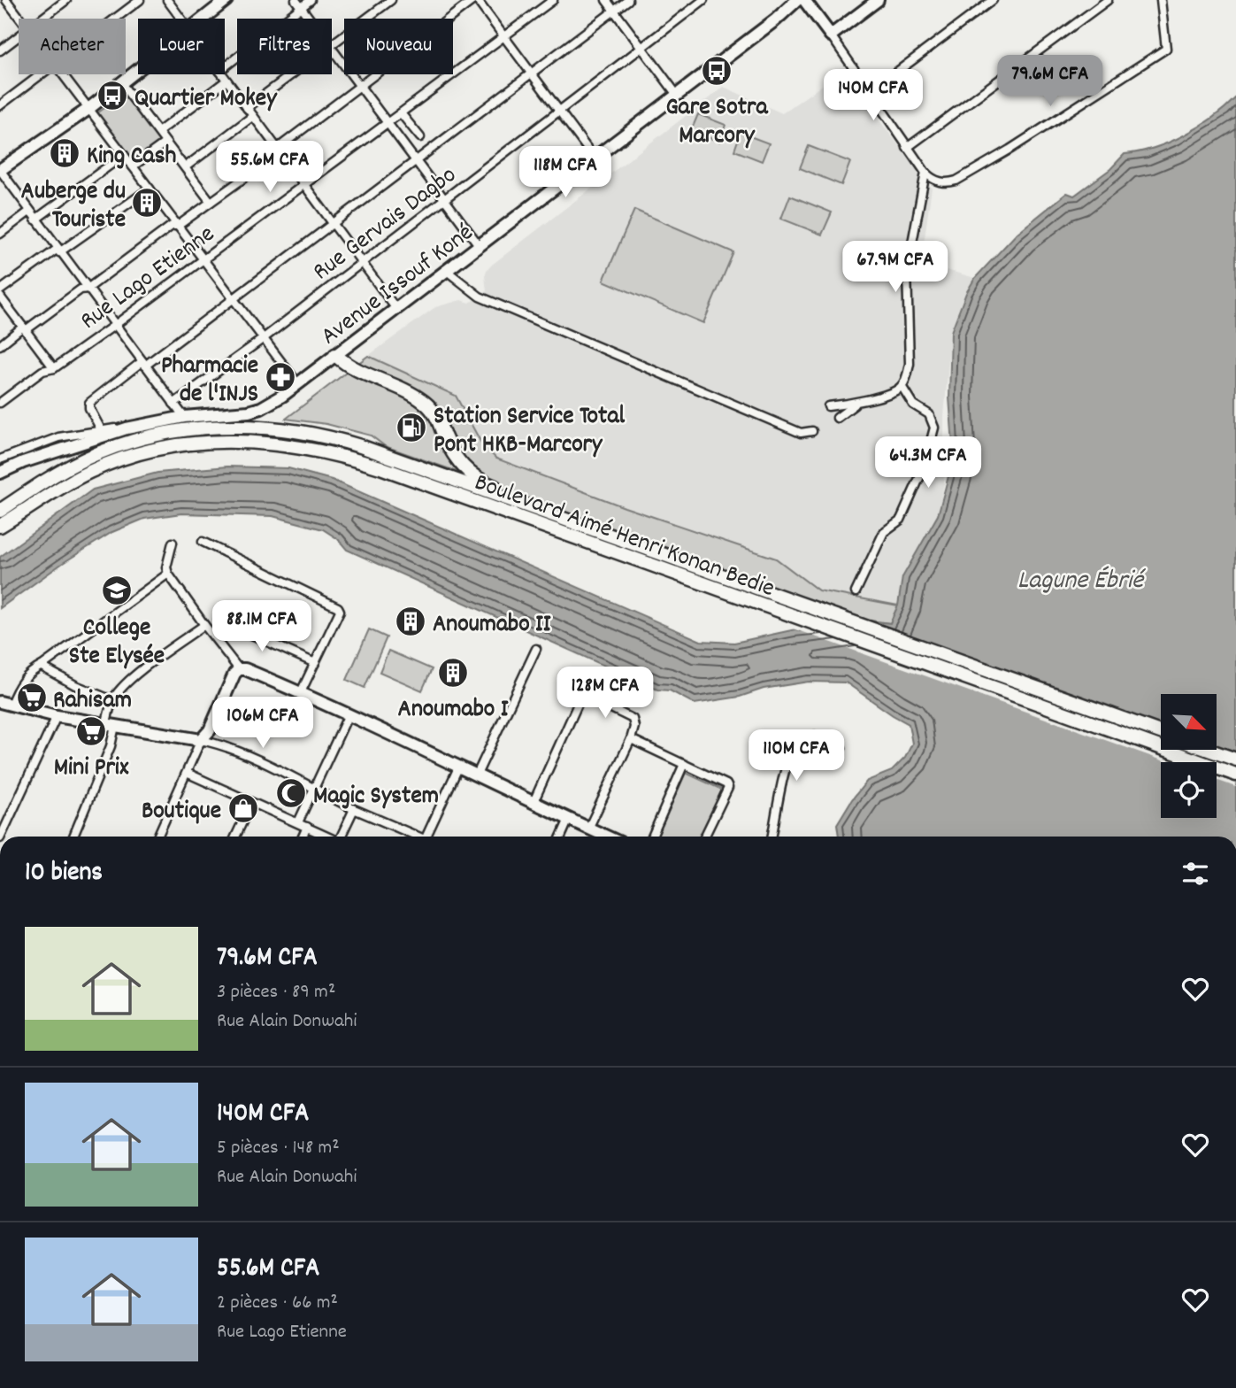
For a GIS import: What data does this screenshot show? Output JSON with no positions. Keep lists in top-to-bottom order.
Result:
{
  "streets": {
    "highway": ["Boulevard Aimé Henri Konan Bedie"],
    "street": ["Rue Gervais Dagbo", "Rue Lago Etienne", "Avenue Issouf Koné"]
  },
  "water": ["Lagune Ébrié"],
  "places": {
    "bus stop": ["Gare Sotra Marcory", "Quartier Mokey"],
    "building": [
      "King Cash",
      "Auberge du Touriste",
      "Anoumabo II",
      "Anoumabo I"
    ],
    "pharmacy": ["Pharmacie de l'INJS"],
    "fuel station": ["Station Service Total Pont HKB-Marcory"],
    "school or university": ["College Ste Elysée"],
    "supermarket": ["Rahisam", "Mini Prix"],
    "mosque": ["Magic System"],
    "shop": ["Boutique"]
  },
  "north": "bottom right",
  "page": {
    "chip": [
      "Acheter",
      "Louer",
      "Filtres",
      "Nouveau"
    ],
    "price": [
      "79.6M CFA",
      "140M CFA",
      "55.6M CFA",
      "118M CFA",
      "67.9M CFA",
      "64.3M CFA",
      "88.1M CFA",
      "128M CFA",
      "106M CFA",
      "110M CFA"
    ],
    "heading": "10 biens",
    "list": [
      {
        "name": "79.6M CFA",
        "note": "3 pièces · 89 m² · Rue Alain Donwahi"
      },
      {
        "name": "140M CFA",
        "note": "5 pièces · 148 m² · Rue Alain Donwahi"
      },
      {
        "name": "55.6M CFA",
        "note": "2 pièces · 66 m² · Rue Lago Etienne"
      }
    ]
  }
}
